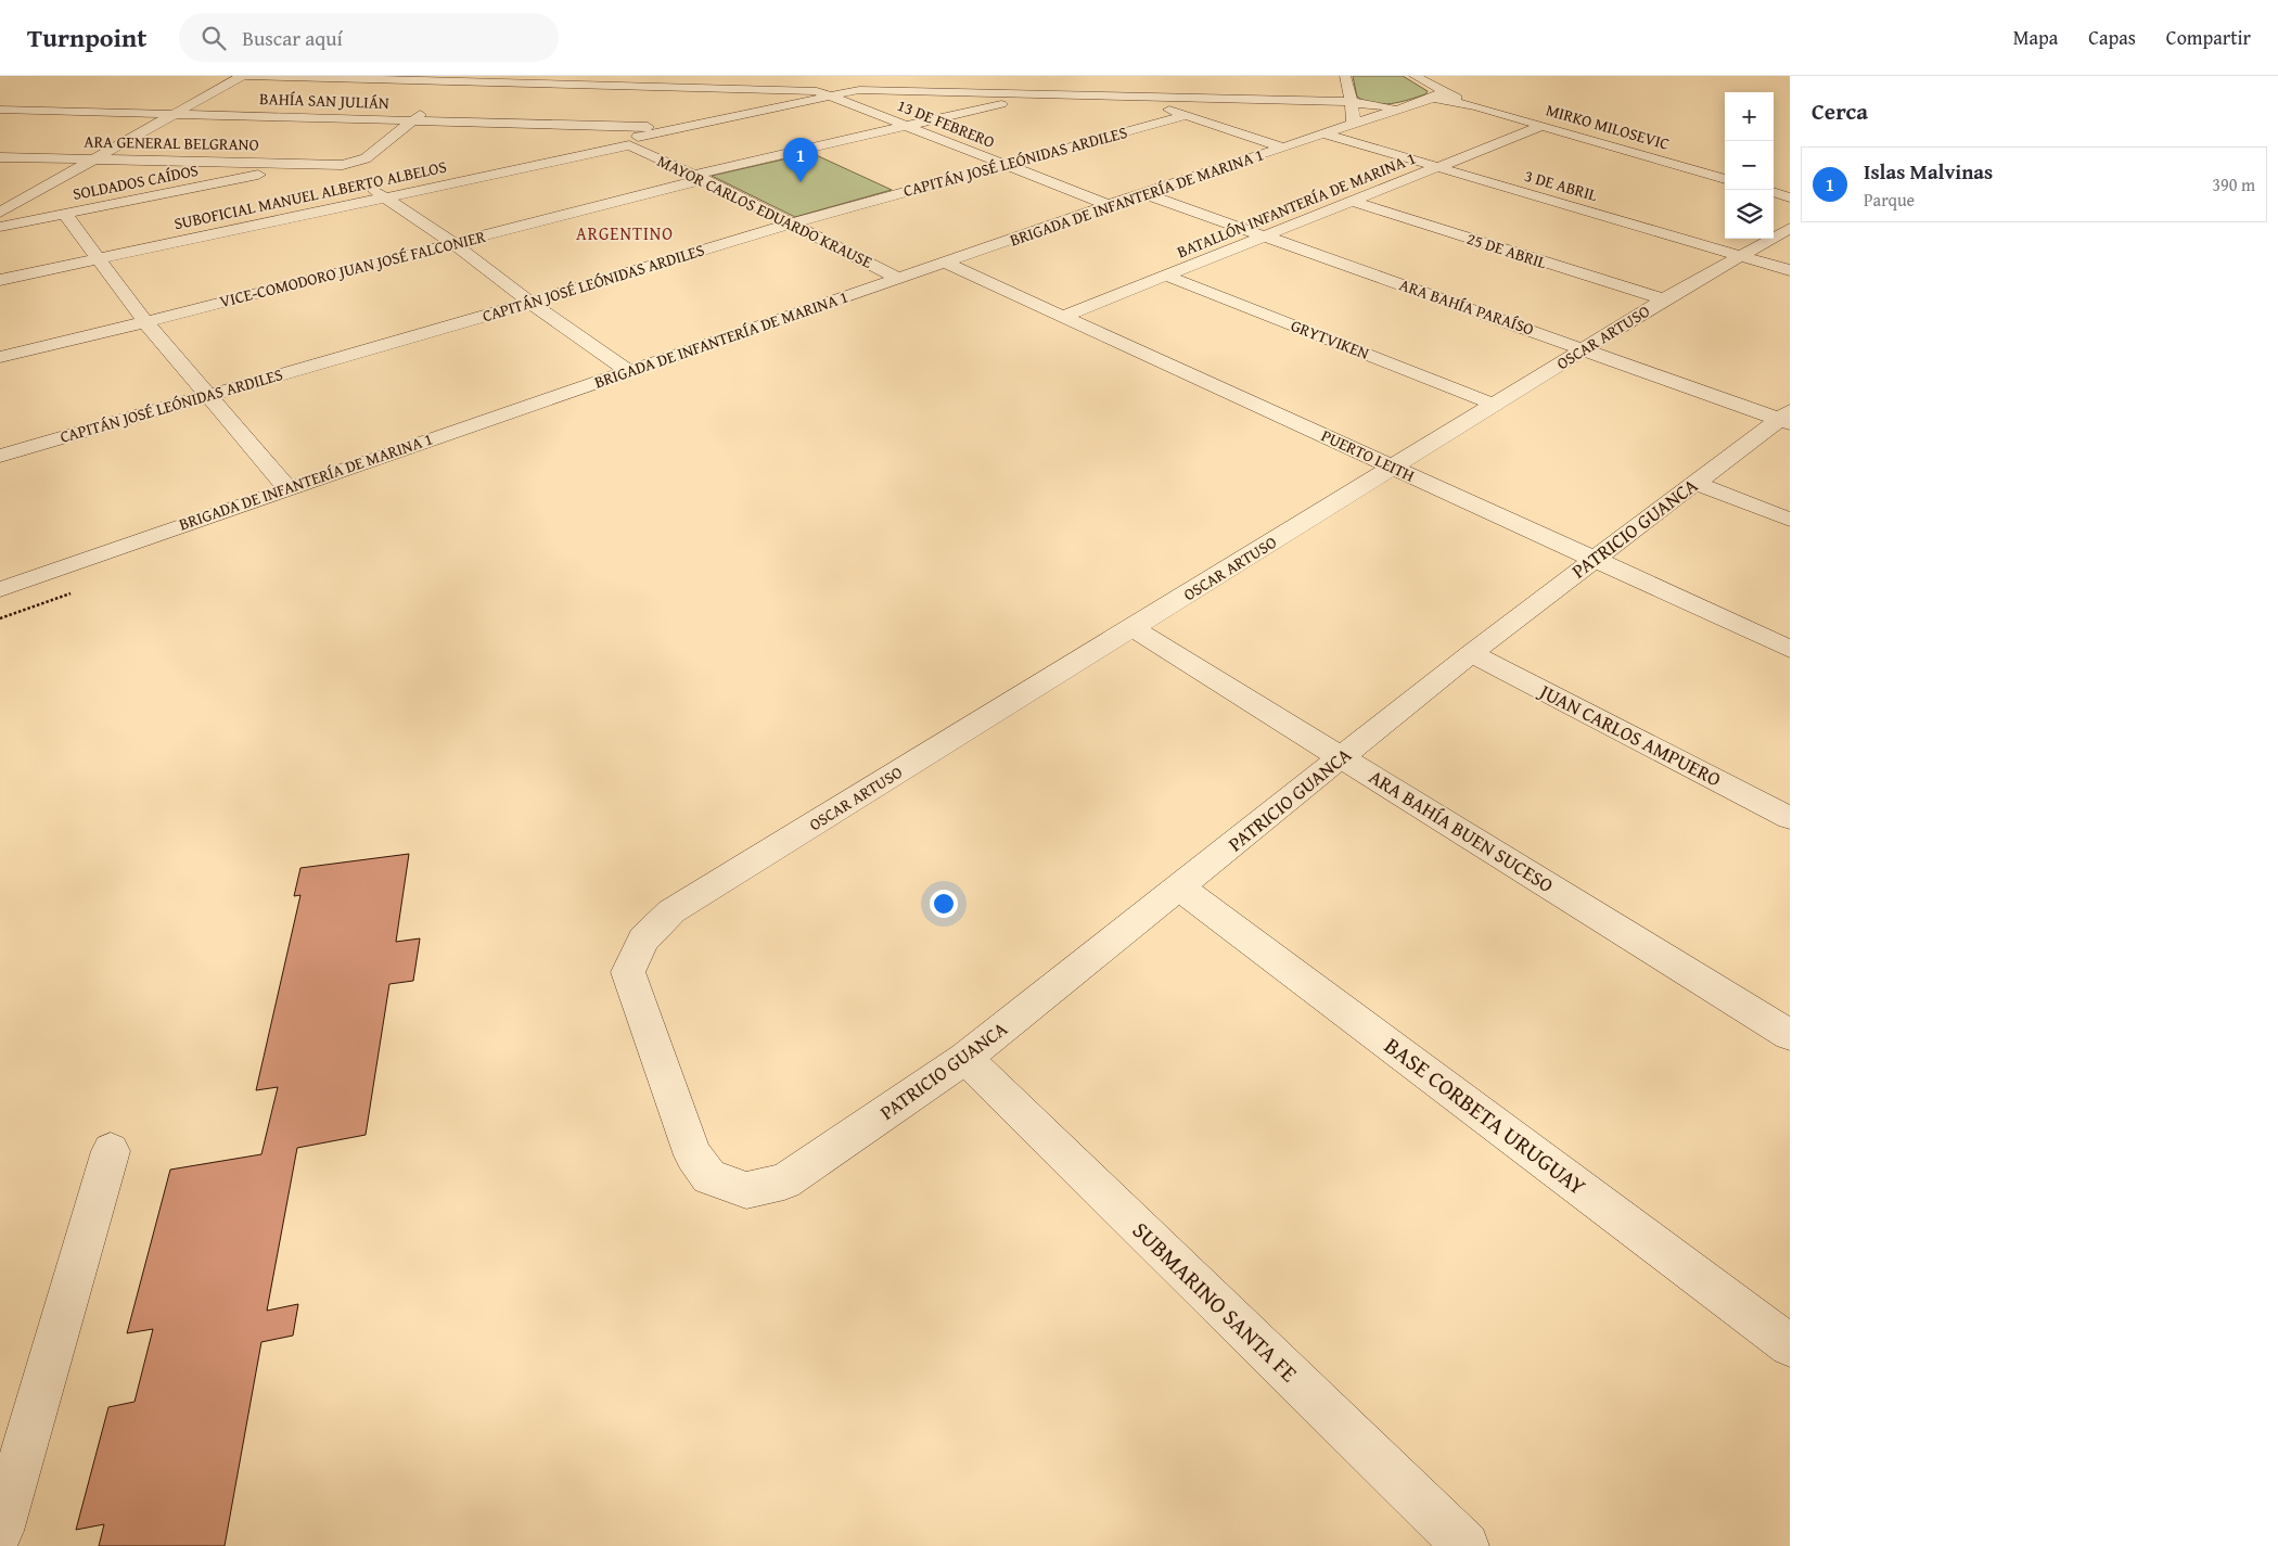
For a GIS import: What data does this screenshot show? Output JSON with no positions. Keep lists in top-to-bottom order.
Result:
{
  "streets": {
    "street": [
      "BAHÍA SAN JULIÁN",
      "13 DE FEBRERO",
      "MIRKO MILOSEVIC",
      "ARA GENERAL BELGRANO",
      "CAPITÁN JOSÉ LEÓNIDAS ARDILES",
      "SOLDADOS CAÍDOS",
      "3 DE ABRIL",
      "SUBOFICIAL MANUEL ALBERTO ALBELOS",
      "BRIGADA DE INFANTERÍA DE MARINA 1",
      "BATALLÓN INFANTERÍA DE MARINA 1",
      "MAYOR CARLOS EDUARDO KRAUSE",
      "25 DE ABRIL",
      "VICE-COMODORO JUAN JOSÉ FALCONIER",
      "ARA BAHÍA PARAÍSO",
      "OSCAR ARTUSO",
      "GRYTVIKEN",
      "PUERTO LEITH",
      "PATRICIO GUANCA",
      "JUAN CARLOS AMPUERO",
      "ARA BAHÍA BUEN SUCESO",
      "BASE CORBETA URUGUAY",
      "SUBMARINO SANTA FE"
    ]
  },
  "crossings": [
    ["BAHÍA SAN JULIÁN", "ARA GENERAL BELGRANO"],
    ["BAHÍA SAN JULIÁN", "SUBOFICIAL MANUEL ALBERTO ALBELOS"],
    ["BAHÍA SAN JULIÁN", "MAYOR CARLOS EDUARDO KRAUSE"],
    ["13 DE FEBRERO", "CAPITÁN JOSÉ LEÓNIDAS ARDILES"],
    ["13 DE FEBRERO", "SUBOFICIAL MANUEL ALBERTO ALBELOS"],
    ["13 DE FEBRERO", "BRIGADA DE INFANTERÍA DE MARINA 1"],
    ["13 DE FEBRERO", "VICE-COMODORO JUAN JOSÉ FALCONIER"],
    ["MIRKO MILOSEVIC", "BRIGADA DE INFANTERÍA DE MARINA 1"],
    ["MIRKO MILOSEVIC", "BATALLÓN INFANTERÍA DE MARINA 1"],
    ["ARA GENERAL BELGRANO", "SOLDADOS CAÍDOS"],
    ["CAPITÁN JOSÉ LEÓNIDAS ARDILES", "MAYOR CARLOS EDUARDO KRAUSE"],
    ["3 DE ABRIL", "BRIGADA DE INFANTERÍA DE MARINA 1"],
    ["3 DE ABRIL", "BATALLÓN INFANTERÍA DE MARINA 1"],
    ["3 DE ABRIL", "OSCAR ARTUSO"],
    ["SUBOFICIAL MANUEL ALBERTO ALBELOS", "BRIGADA DE INFANTERÍA DE MARINA 1"],
    ["SUBOFICIAL MANUEL ALBERTO ALBELOS", "MAYOR CARLOS EDUARDO KRAUSE"],
    ["SUBOFICIAL MANUEL ALBERTO ALBELOS", "VICE-COMODORO JUAN JOSÉ FALCONIER"],
    ["BRIGADA DE INFANTERÍA DE MARINA 1", "MAYOR CARLOS EDUARDO KRAUSE"],
    ["BRIGADA DE INFANTERÍA DE MARINA 1", "ARA BAHÍA PARAÍSO"],
    ["BRIGADA DE INFANTERÍA DE MARINA 1", "PUERTO LEITH"],
    ["BATALLÓN INFANTERÍA DE MARINA 1", "25 DE ABRIL"],
    ["BATALLÓN INFANTERÍA DE MARINA 1", "ARA BAHÍA PARAÍSO"],
    ["BATALLÓN INFANTERÍA DE MARINA 1", "GRYTVIKEN"],
    ["BATALLÓN INFANTERÍA DE MARINA 1", "PUERTO LEITH"],
    ["MAYOR CARLOS EDUARDO KRAUSE", "VICE-COMODORO JUAN JOSÉ FALCONIER"],
    ["25 DE ABRIL", "OSCAR ARTUSO"],
    ["ARA BAHÍA PARAÍSO", "OSCAR ARTUSO"],
    ["ARA BAHÍA PARAÍSO", "PATRICIO GUANCA"],
    ["OSCAR ARTUSO", "GRYTVIKEN"],
    ["OSCAR ARTUSO", "PUERTO LEITH"],
    ["OSCAR ARTUSO", "PATRICIO GUANCA"],
    ["OSCAR ARTUSO", "ARA BAHÍA BUEN SUCESO"],
    ["PUERTO LEITH", "PATRICIO GUANCA"],
    ["PATRICIO GUANCA", "JUAN CARLOS AMPUERO"],
    ["PATRICIO GUANCA", "ARA BAHÍA BUEN SUCESO"],
    ["PATRICIO GUANCA", "BASE CORBETA URUGUAY"],
    ["PATRICIO GUANCA", "SUBMARINO SANTA FE"]
  ],
  "districts": ["ARGENTINO"],
  "page": {
    "header": "Turnpoint",
    "search": "Buscar aquí",
    "nav": ["Mapa", "Capas", "Compartir"],
    "heading": "Cerca",
    "map_buttons": ["+", "−"],
    "pins": "1",
    "list": [
      {
        "mark": "1",
        "name": "Islas Malvinas",
        "note": "Parque",
        "value": "390 m"
      }
    ]
  }
}
